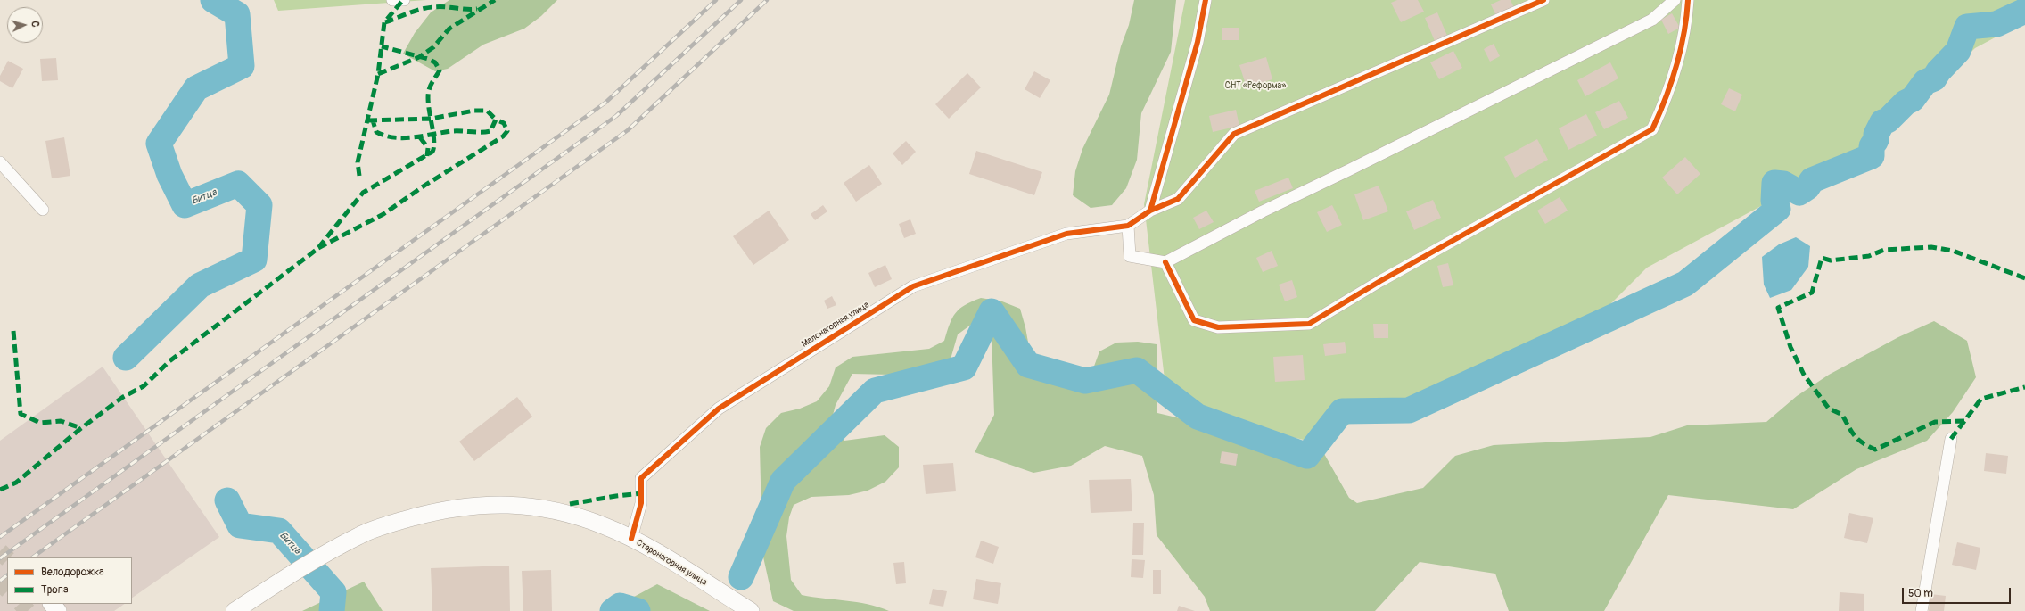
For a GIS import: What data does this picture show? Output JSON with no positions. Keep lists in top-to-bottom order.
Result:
{
  "streets": {
    "main road": ["Старонагорная улица"],
    "street": ["Малонагорная улица"]
  },
  "crossings": [
    ["Малонагорная улица", "Старонагорная улица"]
  ],
  "water": ["Битца"],
  "parks": ["СНТ «Реформа»"],
  "legend": ["Велодорожка", "Тропа"],
  "scale_bar": "50 m",
  "north": "right"
}
